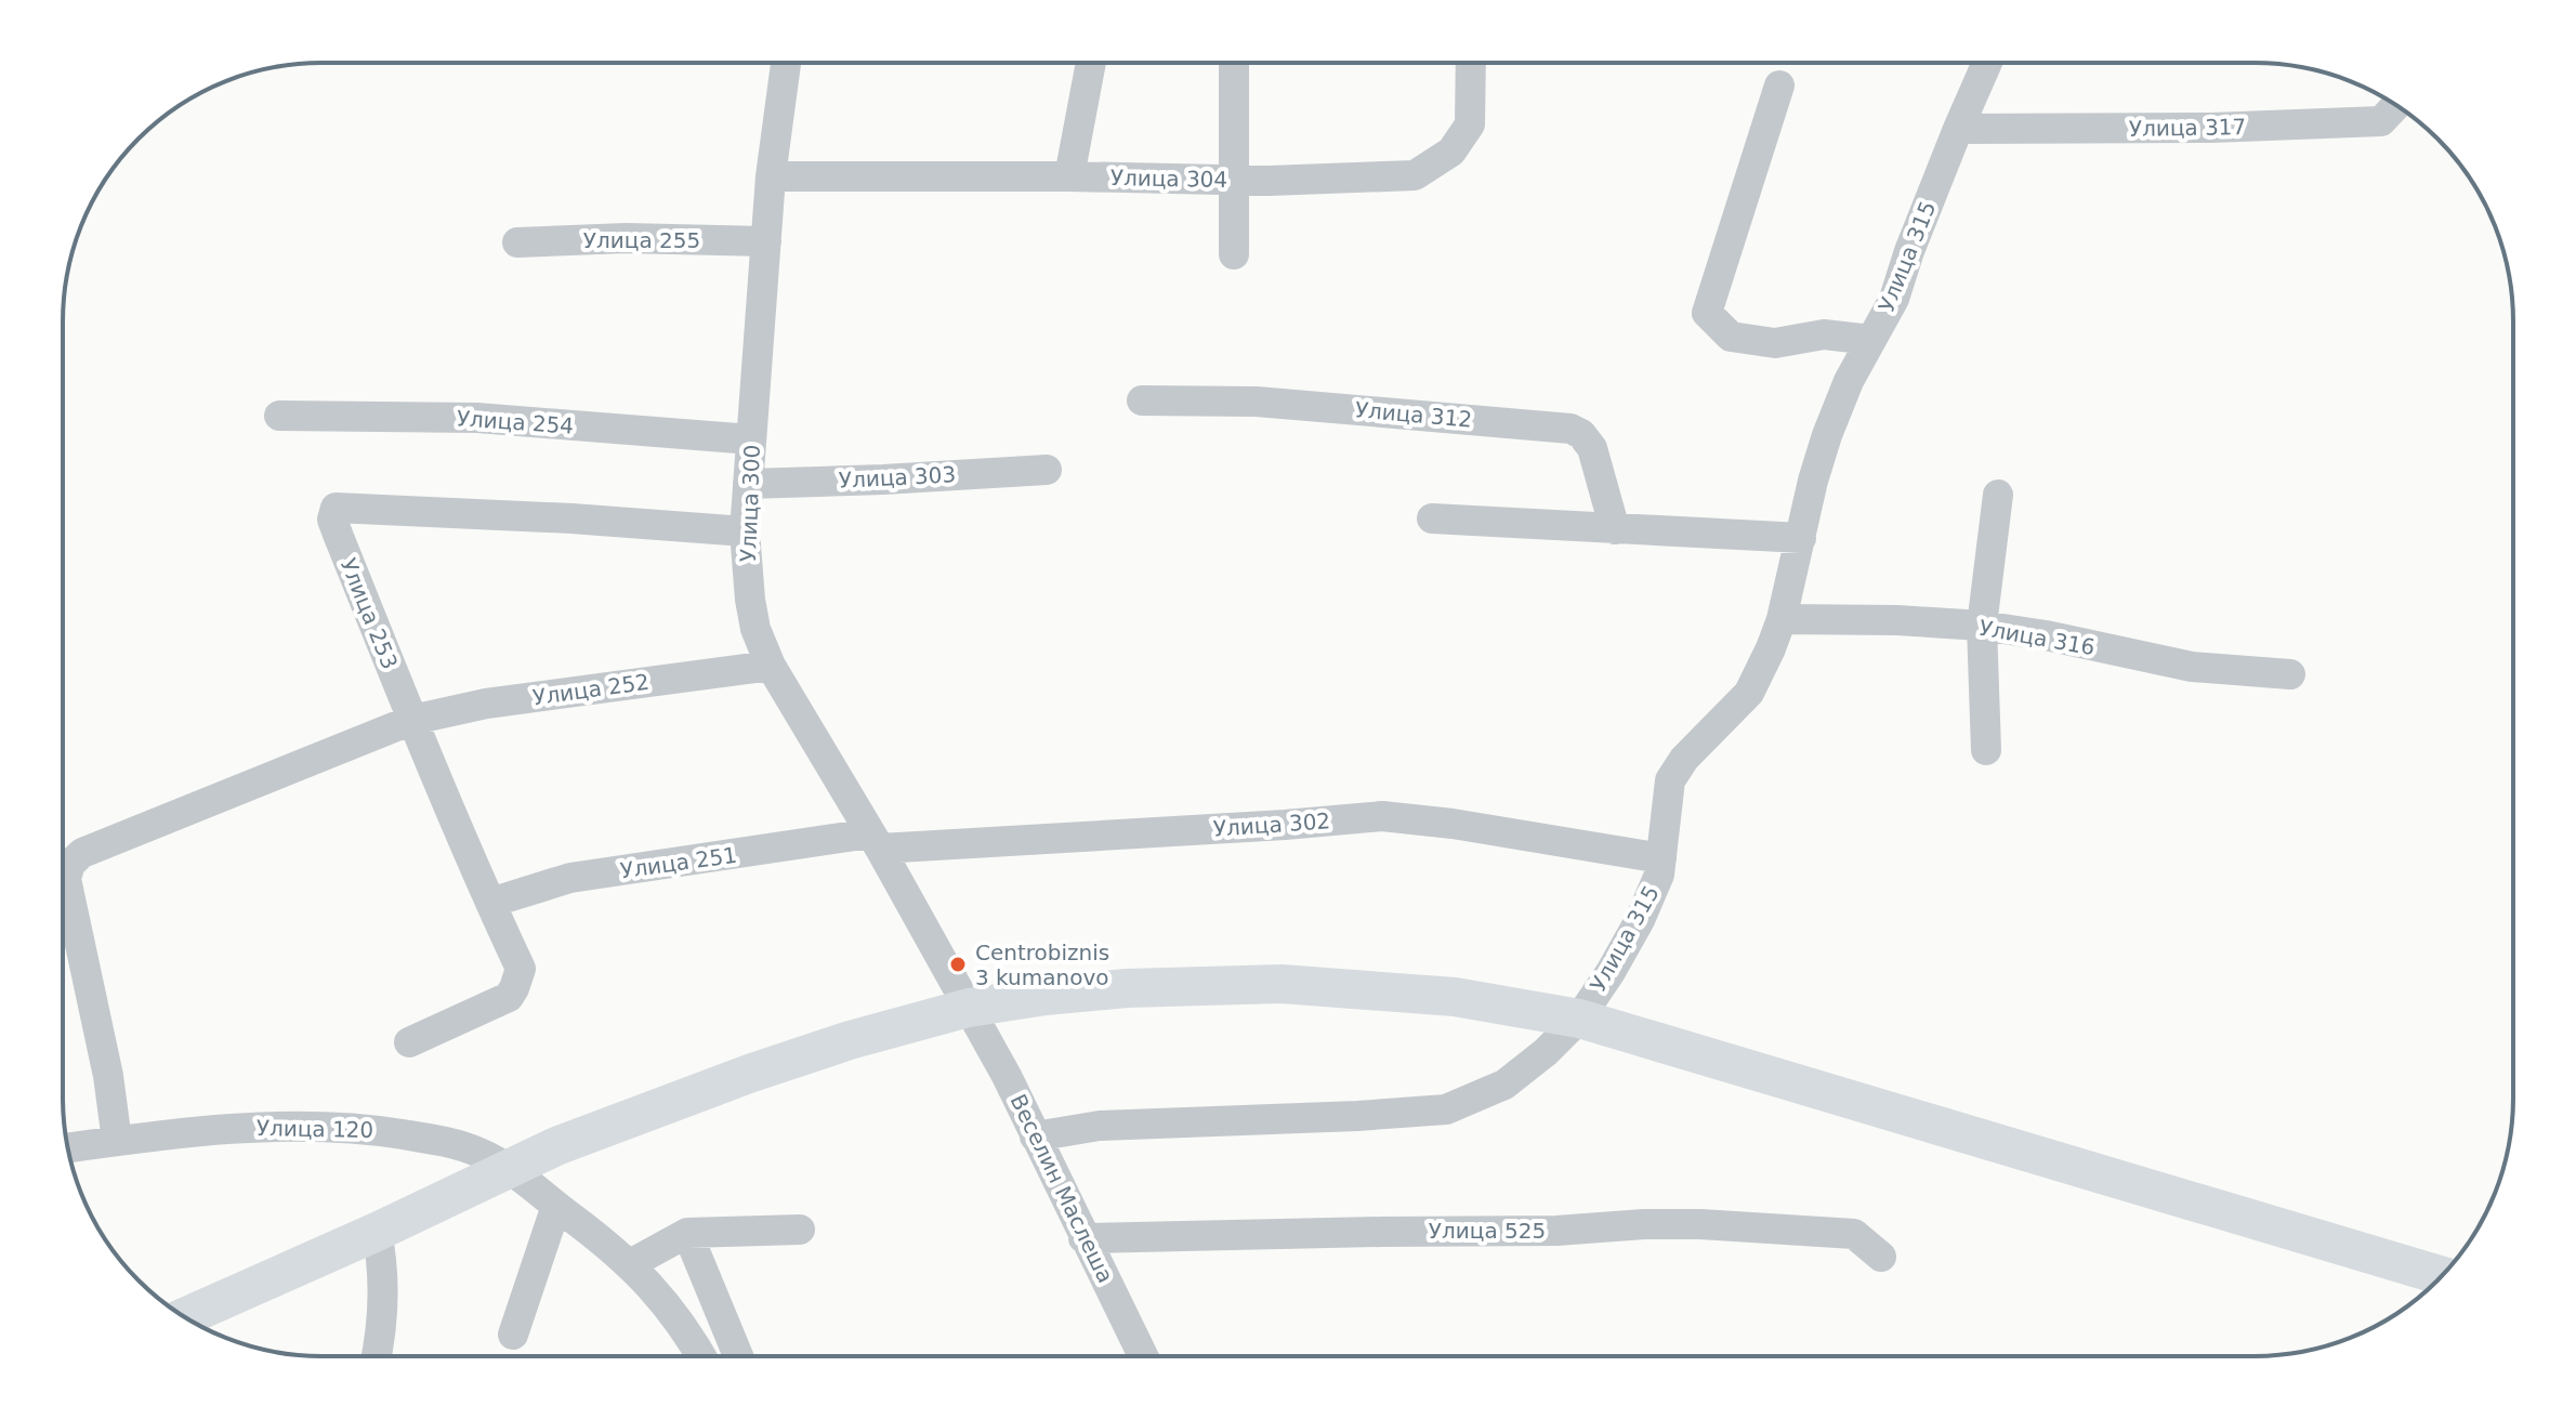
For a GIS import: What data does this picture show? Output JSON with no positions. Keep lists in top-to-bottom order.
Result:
{
  "streets": {
    "street": [
      "Улица 317",
      "Улица 304",
      "Улица 255",
      "Улица 315",
      "Улица 312",
      "Улица 254",
      "Улица 303",
      "Улица 300",
      "Улица 253",
      "Улица 316",
      "Улица 252",
      "Улица 302",
      "Улица 251",
      "Улица 120",
      "Веселин Маслеша",
      "Улица 525"
    ]
  },
  "crossings": [
    ["Улица 317", "Улица 315"],
    ["Улица 304", "Улица 300"],
    ["Улица 255", "Улица 300"],
    ["Улица 315", "Улица 316"],
    ["Улица 315", "Улица 302"],
    ["Улица 315", "Веселин Маслеша"],
    ["Улица 254", "Улица 300"],
    ["Улица 303", "Улица 300"],
    ["Улица 300", "Улица 253"],
    ["Улица 300", "Улица 252"],
    ["Улица 300", "Улица 302"],
    ["Улица 300", "Улица 251"],
    ["Улица 300", "Веселин Маслеша"],
    ["Улица 253", "Улица 252"],
    ["Улица 252", "Улица 120"],
    ["Улица 302", "Улица 251"],
    ["Веселин Маслеша", "Улица 525"]
  ],
  "places": ["Centrobiznis 3 kumanovo"]
}
